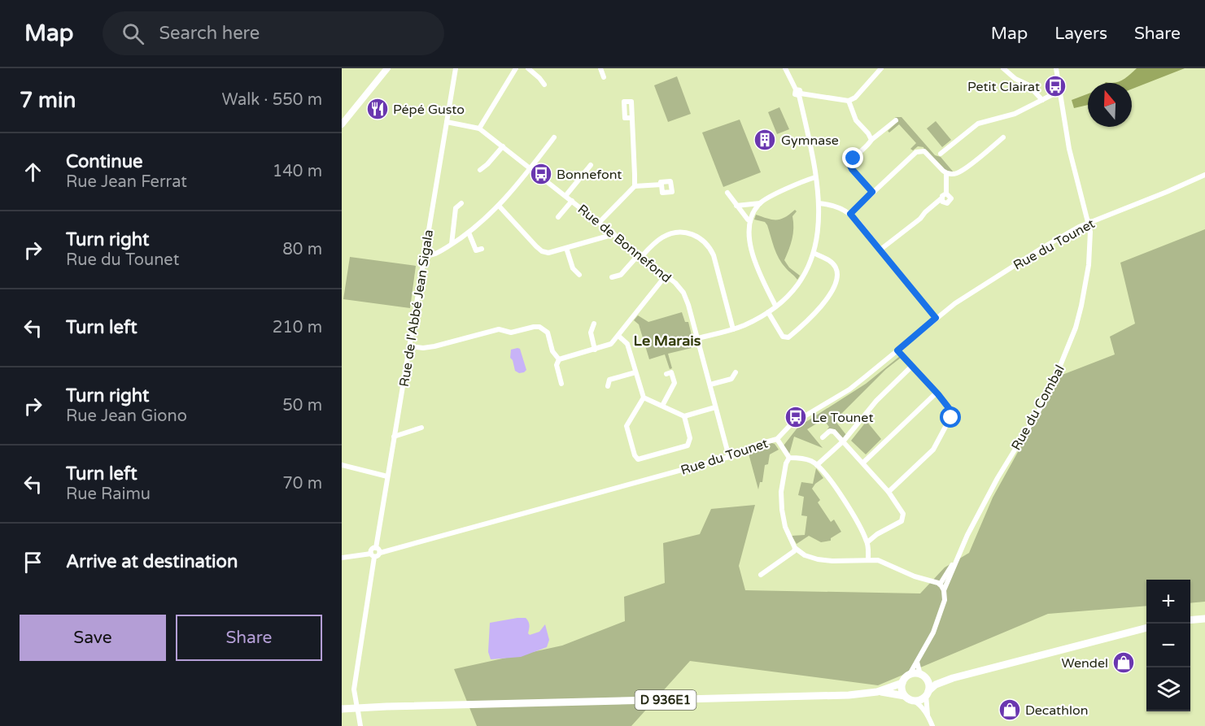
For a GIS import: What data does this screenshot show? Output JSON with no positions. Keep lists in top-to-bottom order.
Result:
{
  "streets": {
    "main road": ["D 936E1"],
    "street": [
      "Rue de Bonnefond",
      "Rue du Tounet",
      "Rue de l'Abbé Jean Sigala",
      "Rue du Combal"
    ]
  },
  "crossings": [
    ["Rue de Bonnefond", "Rue du Tounet"],
    ["Rue de Bonnefond", "Rue de l'Abbé Jean Sigala"],
    ["Rue du Tounet", "Rue du Combal"],
    ["Rue du Combal", "D 936E1"]
  ],
  "districts": ["Le Marais"],
  "places": {
    "bus stop": ["Petit Clairat", "Bonnefont", "Le Tounet"],
    "restaurant": ["Pépé Gusto"],
    "building": ["Gymnase"],
    "shop": ["Wendel", "Decathlon"]
  },
  "north": "top",
  "page": {
    "header": "Map",
    "search": "Search here",
    "nav": ["Map", "Layers", "Share"],
    "heading": ["7 min", "Walk · 550 m"],
    "list": [
      ["Continue", "Rue Jean Ferrat", "140 m"],
      ["Turn right", "Rue du Tounet", "80 m"],
      ["Turn left", "210 m"],
      ["Turn right", "Rue Jean Giono", "50 m"],
      ["Turn left", "Rue Raimu", "70 m"],
      "Arrive at destination"
    ],
    "map_buttons": ["+", "−"],
    "buttons": ["Save", "Share"]
  }
}
